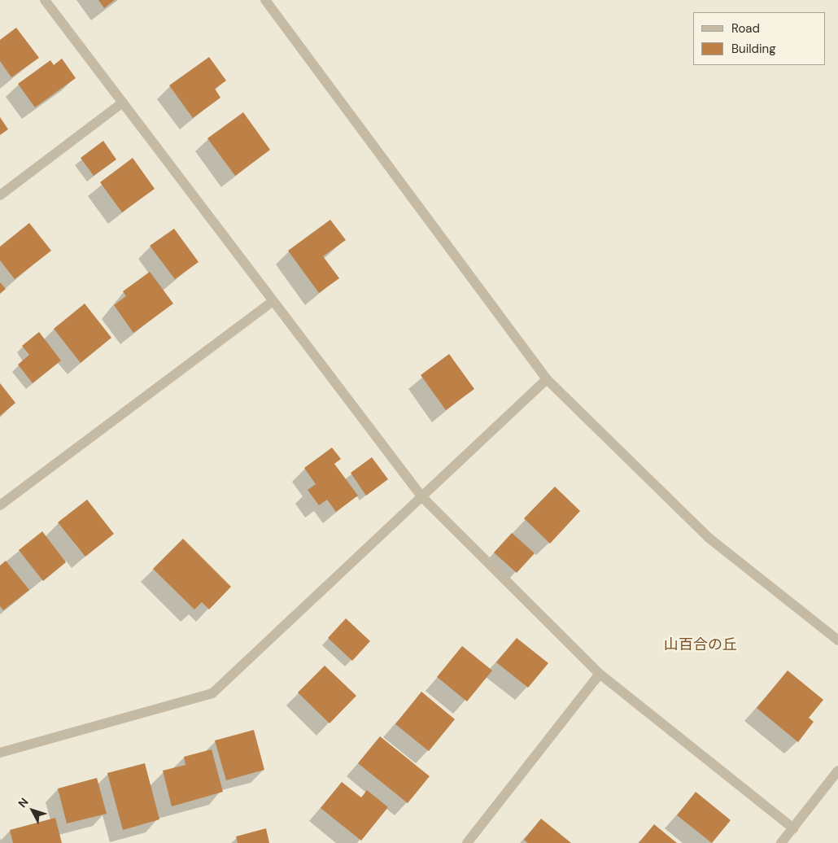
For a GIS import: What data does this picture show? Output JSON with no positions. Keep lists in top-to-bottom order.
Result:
{
  "districts": ["山百合の丘"],
  "legend": ["Road", "Building"],
  "north": "top left"
}
